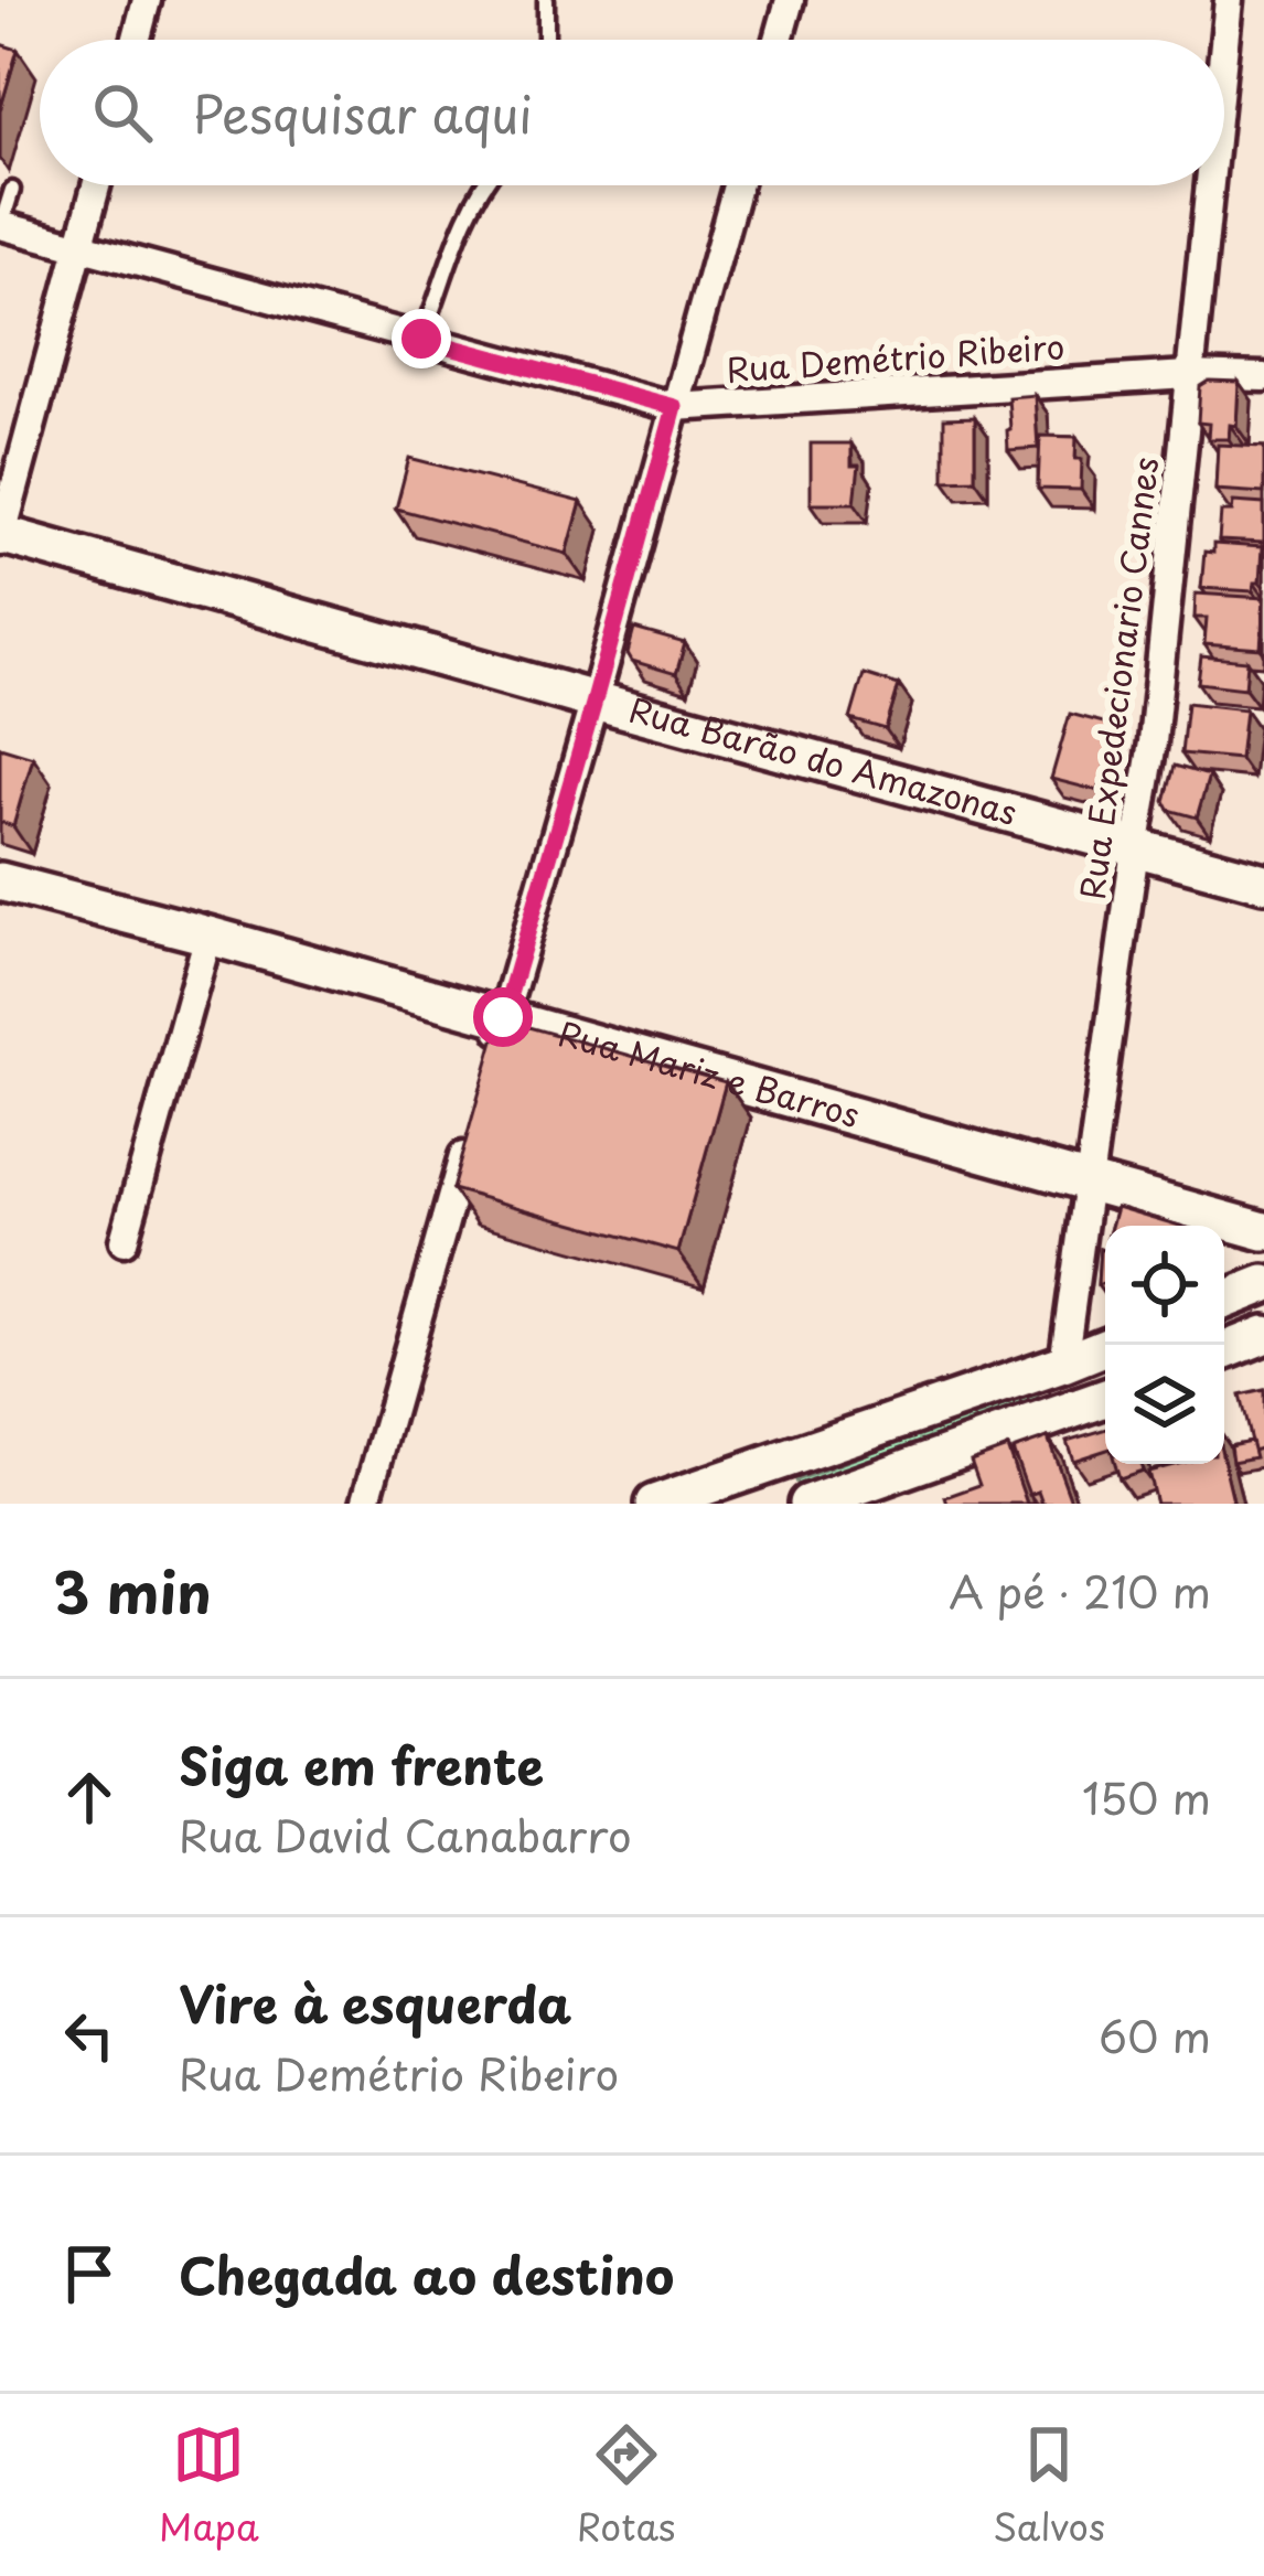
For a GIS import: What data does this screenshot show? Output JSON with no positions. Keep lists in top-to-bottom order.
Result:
{
  "streets": {
    "street": [
      "Rua Demétrio Ribeiro",
      "Rua Expedecionario Cannes",
      "Rua Barão do Amazonas",
      "Rua Mariz e Barros"
    ]
  },
  "crossings": [
    ["Rua Demétrio Ribeiro", "Rua Expedecionario Cannes"],
    ["Rua Expedecionario Cannes", "Rua Barão do Amazonas"],
    ["Rua Expedecionario Cannes", "Rua Mariz e Barros"]
  ],
  "page": {
    "search": "Pesquisar aqui",
    "heading": ["3 min", "A pé · 210 m"],
    "list": [
      ["Siga em frente", "Rua David Canabarro", "150 m"],
      ["Vire à esquerda", "Rua Demétrio Ribeiro", "60 m"],
      "Chegada ao destino"
    ],
    "nav": ["Mapa", "Rotas", "Salvos"]
  }
}
